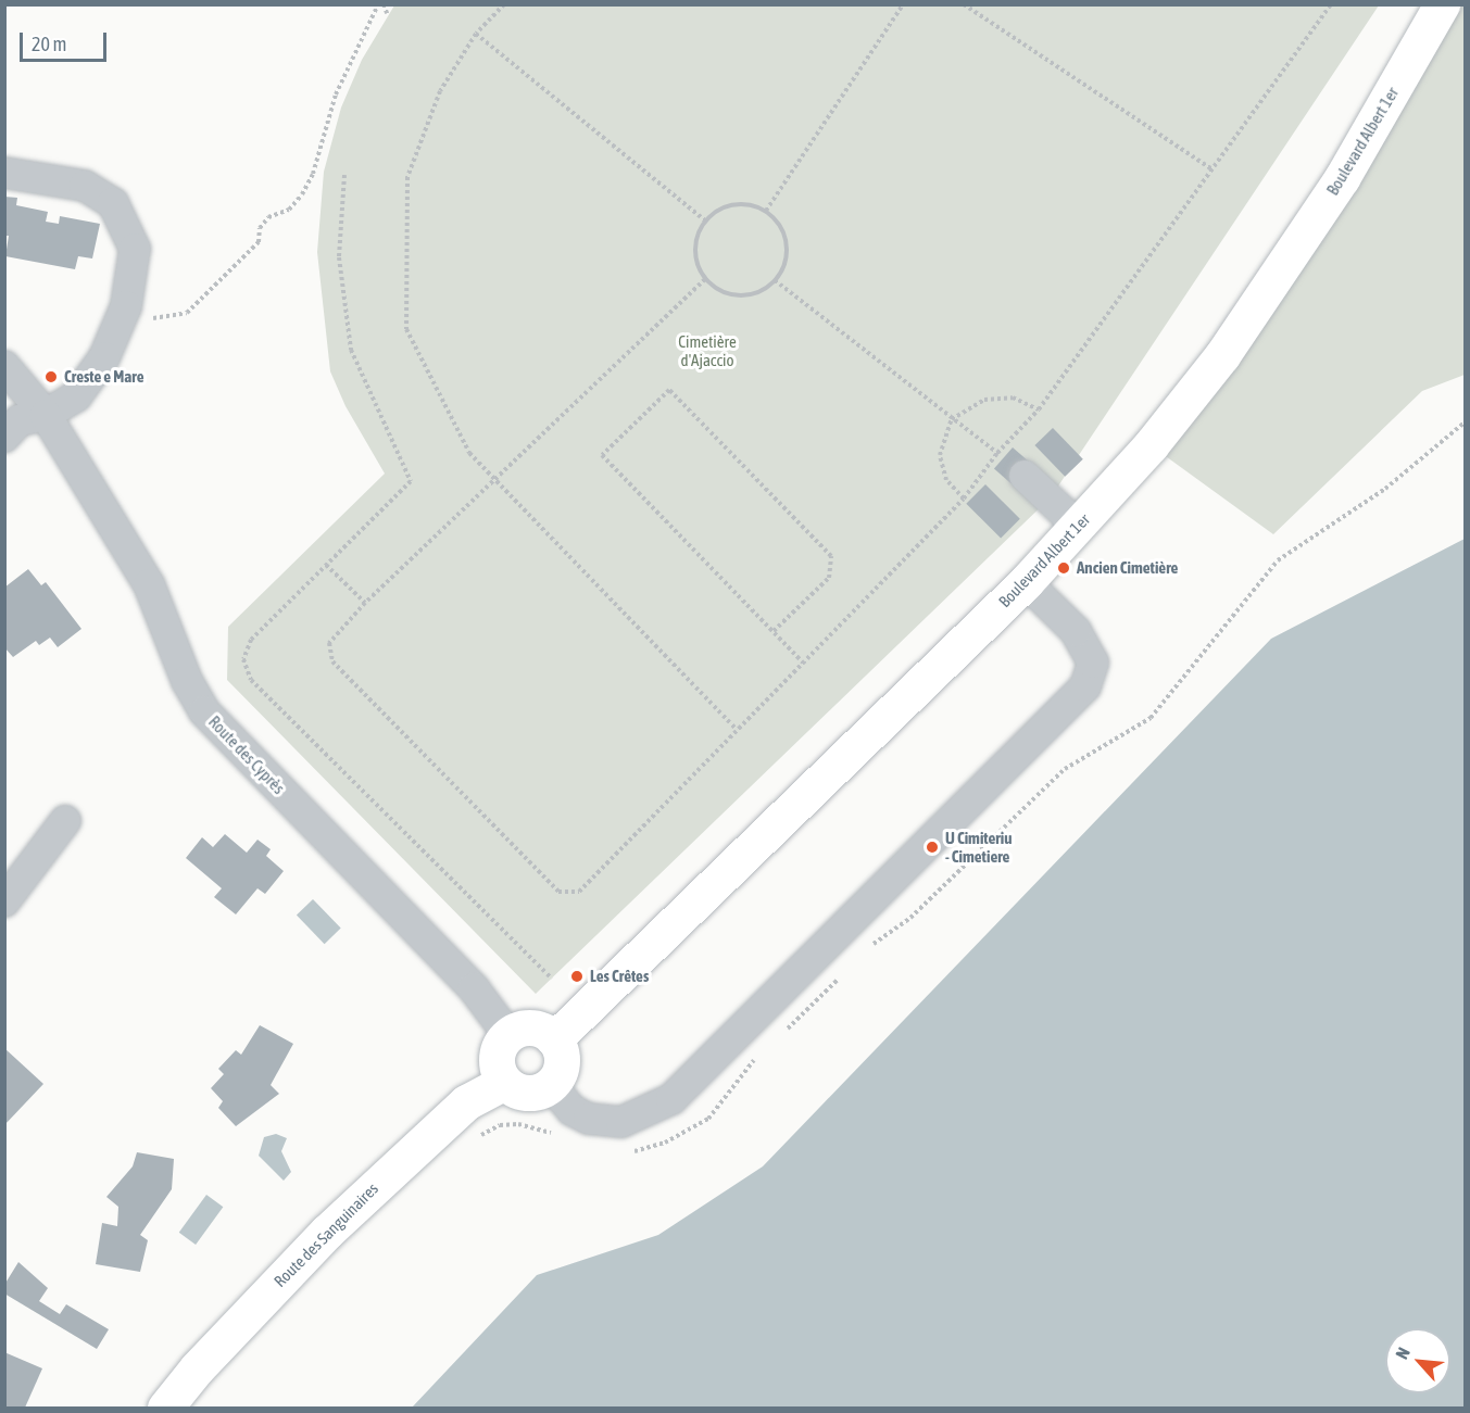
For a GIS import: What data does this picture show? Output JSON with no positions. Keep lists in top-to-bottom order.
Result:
{
  "streets": {
    "main road": ["Boulevard Albert 1er", "Route des Sanguinaires"],
    "street": ["Route des Cyprès"]
  },
  "crossings": [
    ["Boulevard Albert 1er", "Route des Cyprès"],
    ["Boulevard Albert 1er", "Route des Sanguinaires"],
    ["Route des Cyprès", "Route des Sanguinaires"]
  ],
  "parks": ["Cimetière d'Ajaccio"],
  "places": [
    "Creste e Mare",
    "Ancien Cimetière",
    "U Cimiteriu - Cimetiere",
    "Les Crêtes"
  ],
  "scale_bar": "20 m",
  "north": "top left"
}
